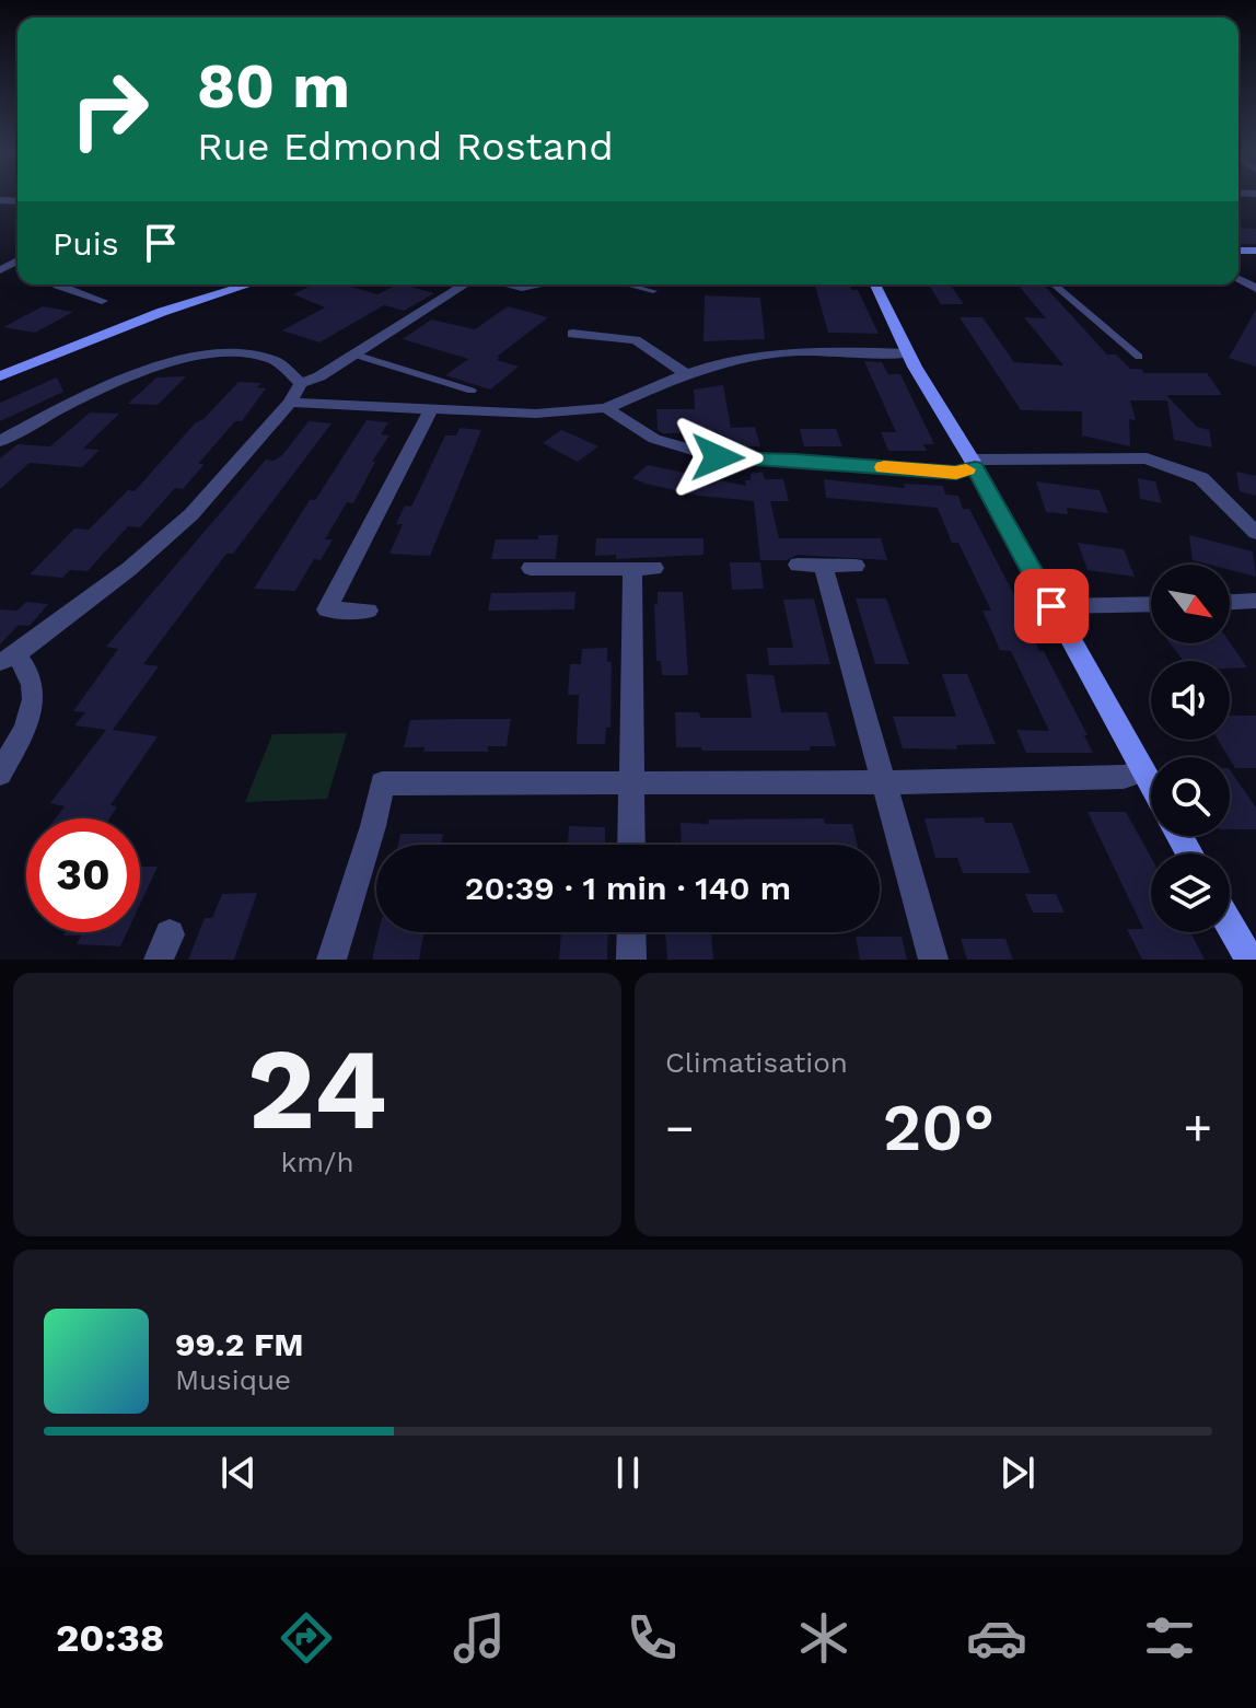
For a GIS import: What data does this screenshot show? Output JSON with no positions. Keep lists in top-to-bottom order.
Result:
{
  "north": "bottom right",
  "page": {
    "turn": ["80 m", "Rue Edmond Rostand"],
    "then": "Puis",
    "limit": "30",
    "trip": "20:39 · 1 min · 140 m",
    "tile": [
      ["24", "km/h"],
      "Climatisation"
    ],
    "heat": ["−", "20°", "+"],
    "song": ["99.2 FM", "Musique"],
    "tabs": "20:38"
  }
}
